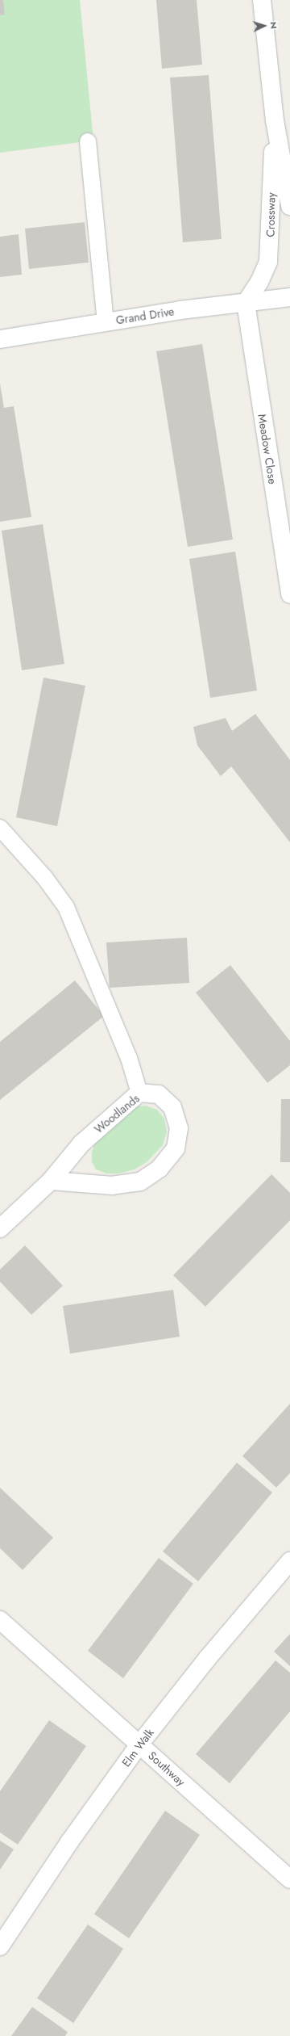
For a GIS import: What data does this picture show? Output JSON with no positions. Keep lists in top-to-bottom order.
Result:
{
  "streets": {
    "street": [
      "Crossway",
      "Grand Drive",
      "Meadow Close",
      "Woodlands",
      "Elm Walk",
      "Southway"
    ]
  },
  "crossings": [
    ["Crossway", "Grand Drive"],
    ["Crossway", "Meadow Close"],
    ["Grand Drive", "Meadow Close"],
    ["Elm Walk", "Southway"]
  ],
  "north": "right"
}
